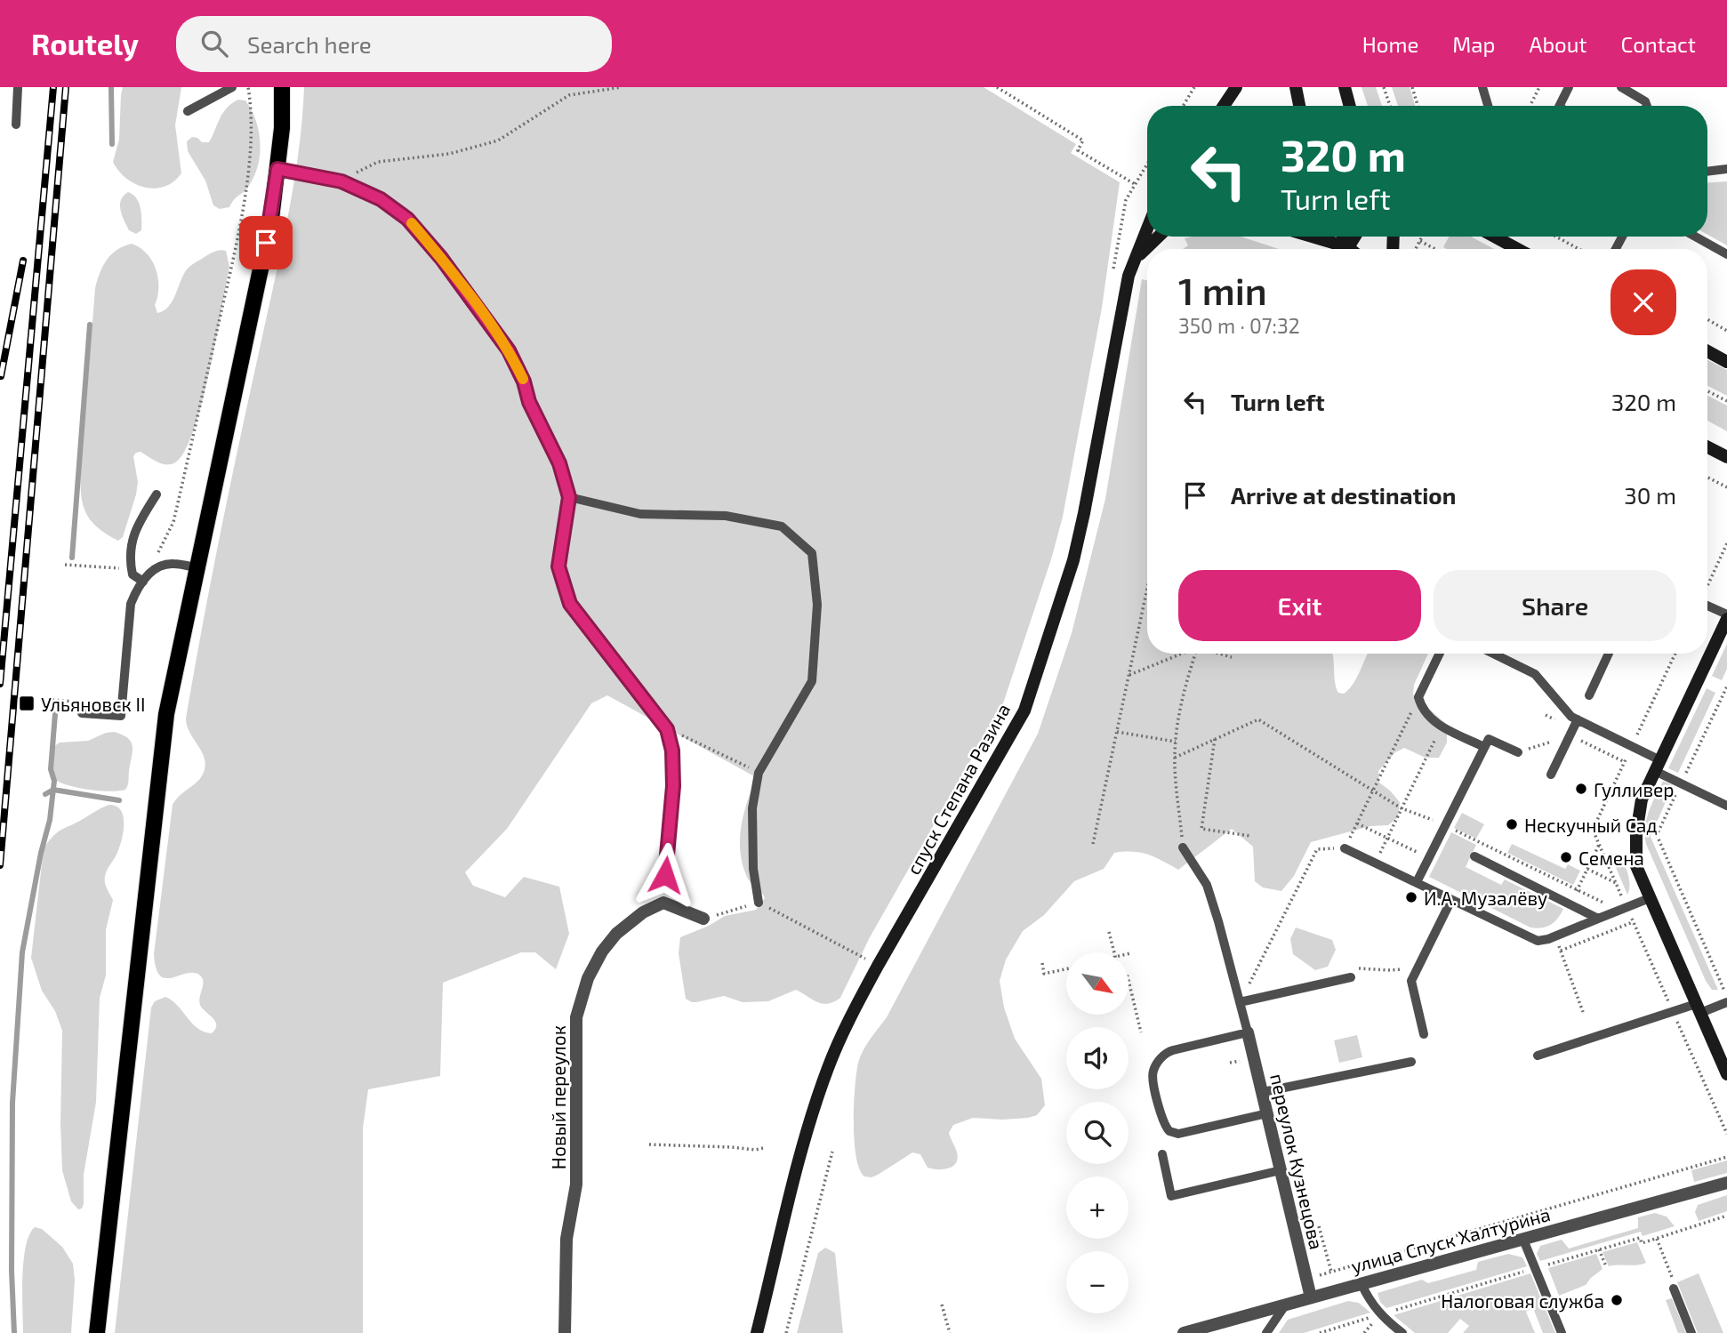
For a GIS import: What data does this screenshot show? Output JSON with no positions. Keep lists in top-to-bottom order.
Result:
{
  "streets": {
    "main road": ["спуск Степана Разина"],
    "street": ["Новый переулок", "переулок Кузнецова", "улица Спуск Халтурина"]
  },
  "crossings": [
    ["переулок Кузнецова", "улица Спуск Халтурина"]
  ],
  "places": {
    "transit": ["Ульяновск II"],
    "other": [
      "Гулливер",
      "Нескучный Сад",
      "Семена",
      "И.А. Музалёву",
      "Налоговая служба"
    ]
  },
  "north": "bottom right",
  "page": {
    "header": "Routely",
    "search": "Search here",
    "nav": [
      "Home",
      "Map",
      "About",
      "Contact"
    ],
    "turn": ["320 m", "Turn left"],
    "heading": ["1 min", "350 m · 07:32"],
    "list": [
      {
        "name": "Turn left",
        "value": "320 m"
      },
      {
        "name": "Arrive at destination",
        "value": "30 m"
      }
    ],
    "buttons": ["Exit", "Share"],
    "map_buttons": ["+", "−"]
  }
}
